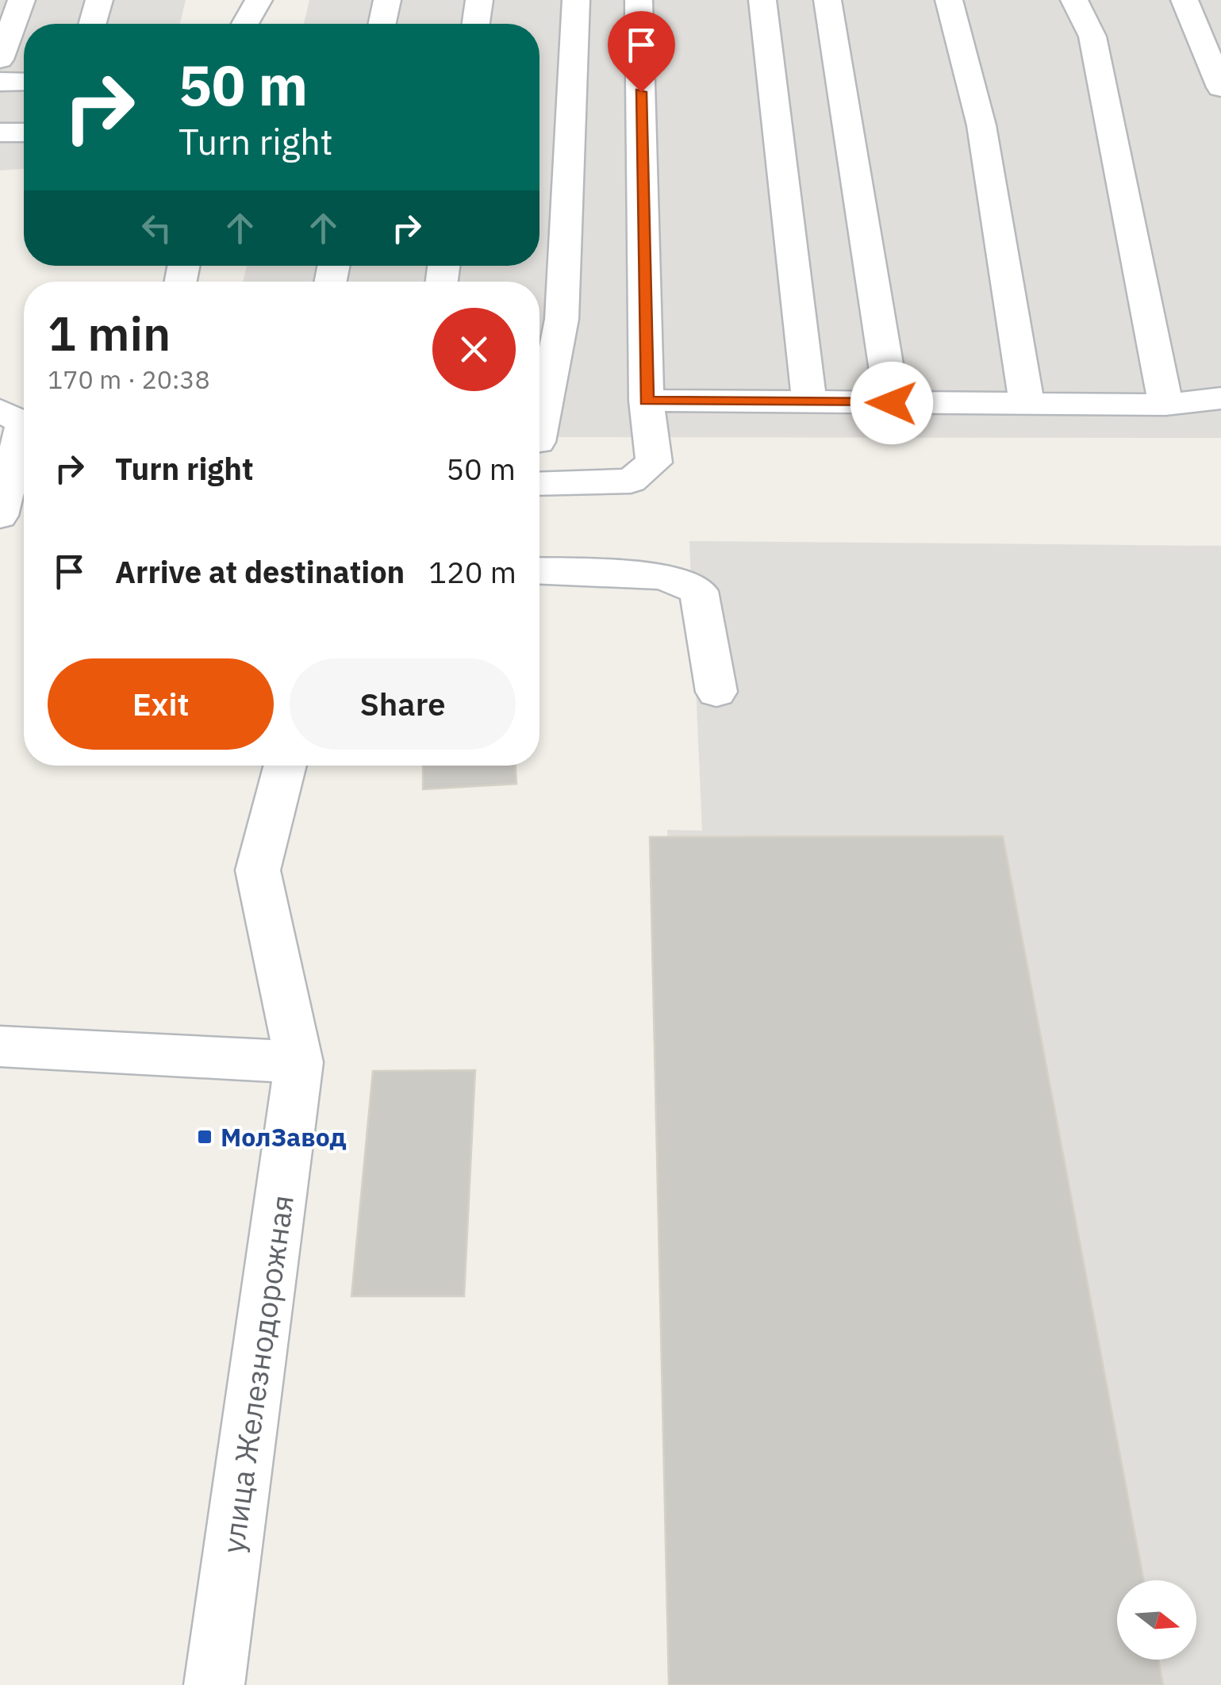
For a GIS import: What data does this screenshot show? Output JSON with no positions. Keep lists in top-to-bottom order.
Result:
{
  "streets": {
    "street": ["улица Железнодорожная"]
  },
  "places": {
    "transit": ["МолЗавод"]
  },
  "north": "right",
  "page": {
    "turn": ["50 m", "Turn right"],
    "heading": ["1 min", "170 m · 20:38"],
    "list": [
      {
        "name": "Turn right",
        "value": "50 m"
      },
      {
        "name": "Arrive at destination",
        "value": "120 m"
      }
    ],
    "buttons": ["Exit", "Share"]
  }
}
